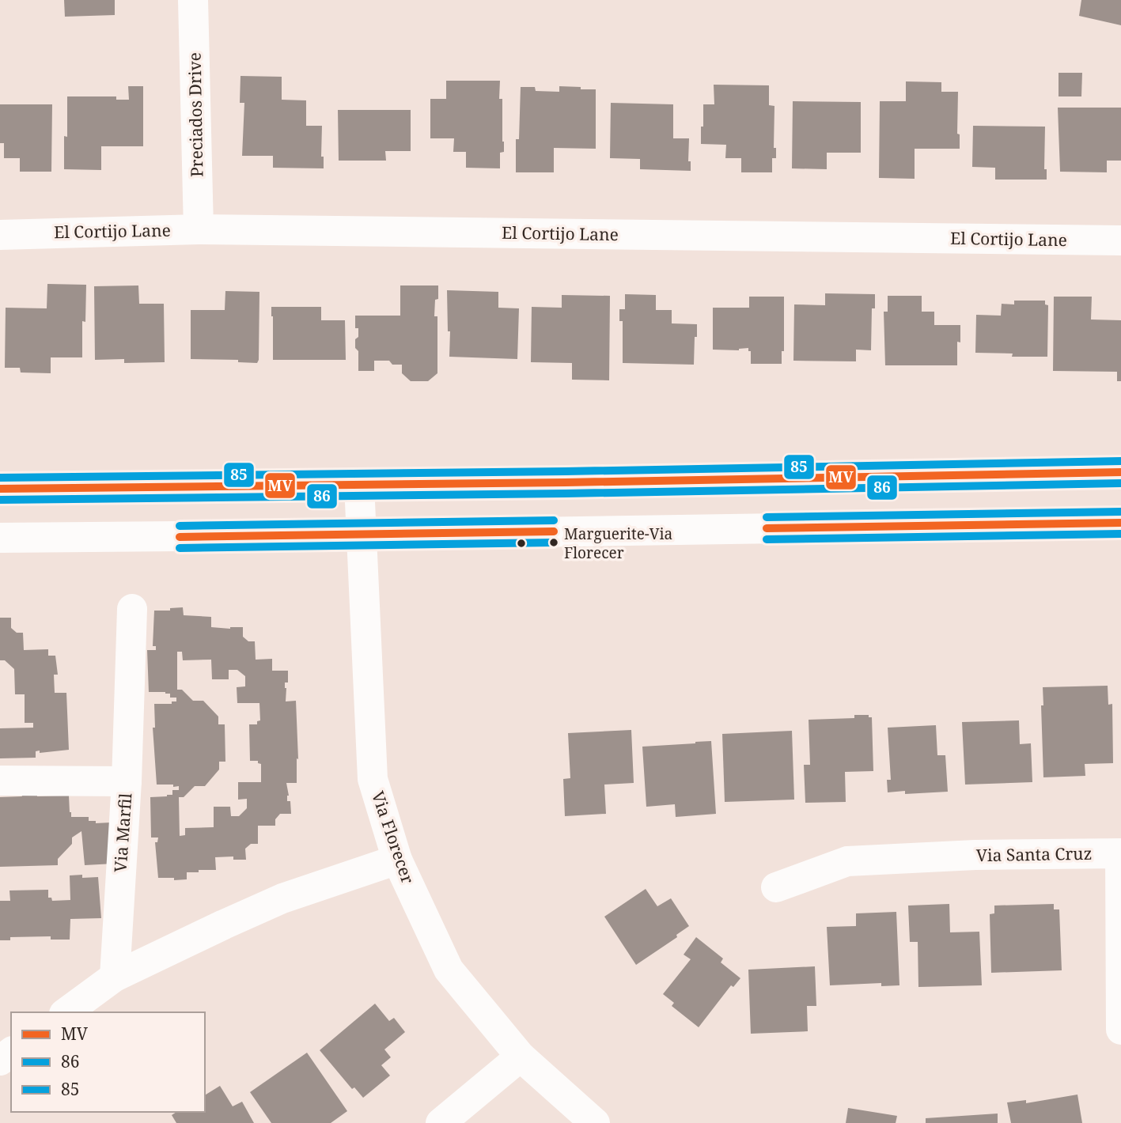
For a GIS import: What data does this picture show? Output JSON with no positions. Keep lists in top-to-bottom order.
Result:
{
  "streets": {
    "street": [
      "Preciados Drive",
      "El Cortijo Lane",
      "Via Marfil",
      "Via Florecer",
      "Via Santa Cruz"
    ]
  },
  "crossings": [
    ["Preciados Drive", "El Cortijo Lane"]
  ],
  "places": ["Marguerite-Via Florecer"],
  "lines": ["transit line 85", "transit line MV", "transit line 86"],
  "legend": ["MV", "86", "85"]
}
